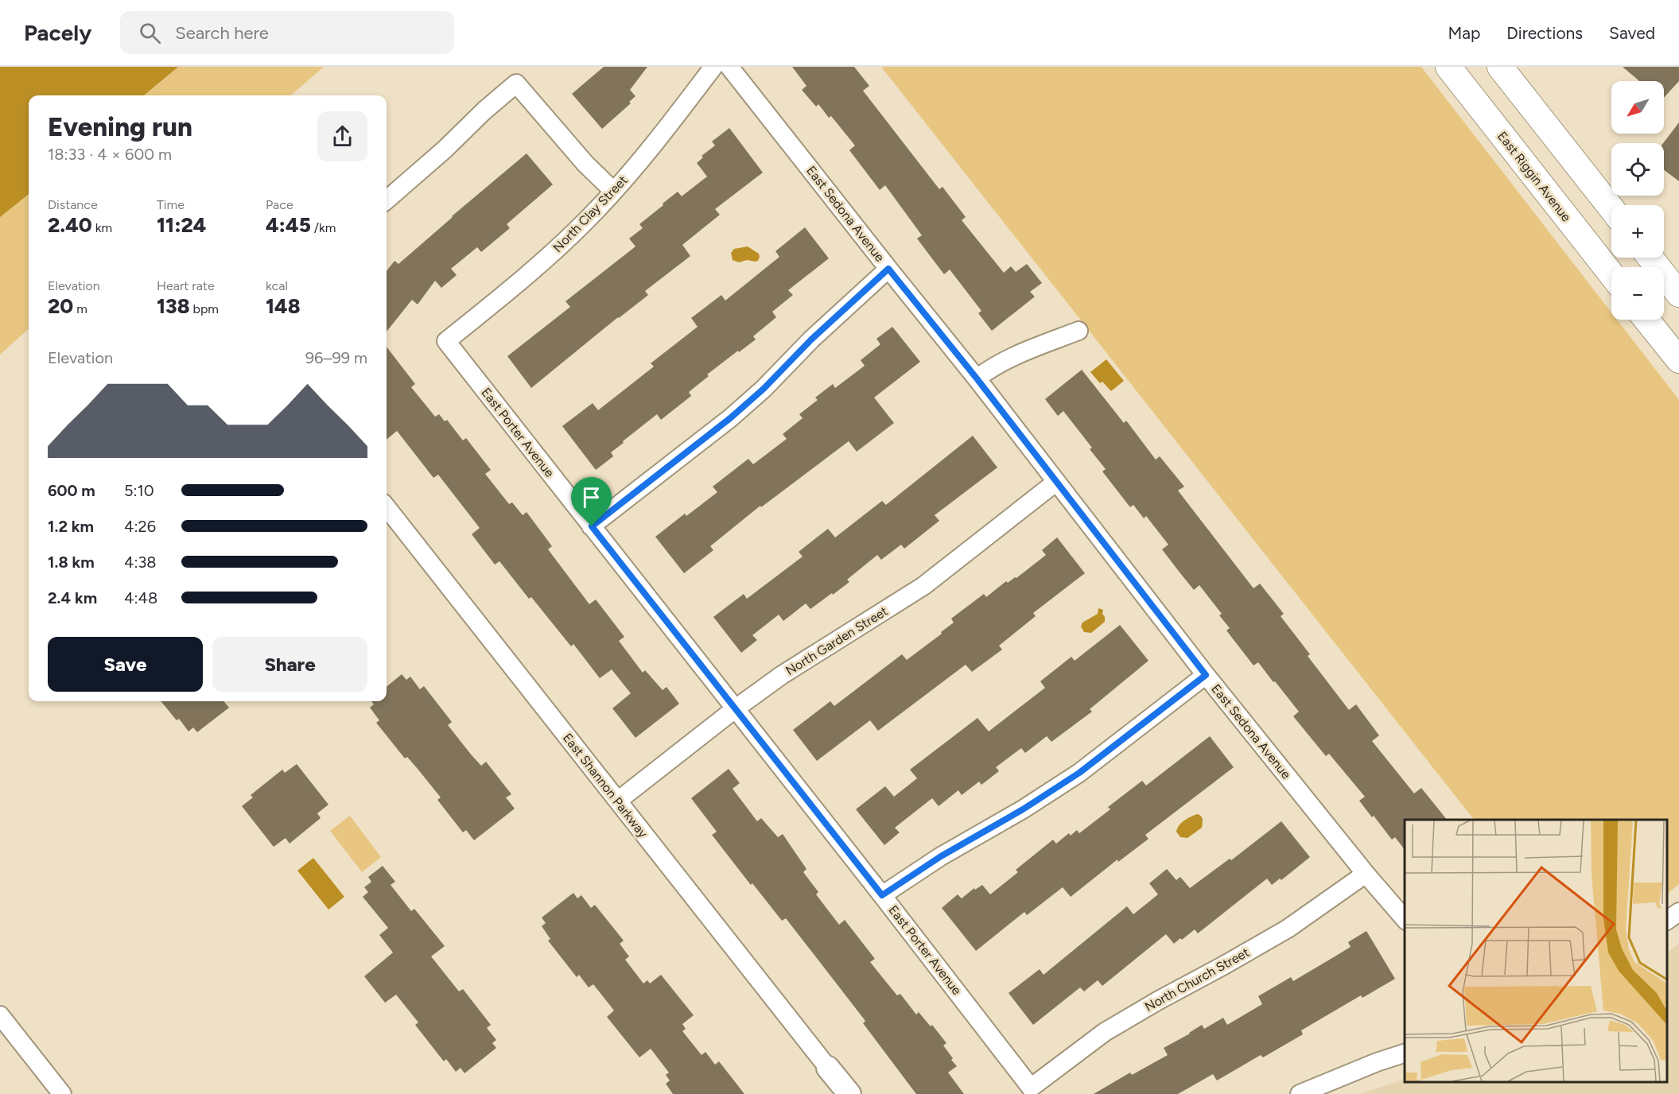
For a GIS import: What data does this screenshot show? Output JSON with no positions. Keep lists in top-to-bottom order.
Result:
{
  "streets": {
    "main road": ["East Riggin Avenue"],
    "street": [
      "North Clay Street",
      "East Sedona Avenue",
      "East Porter Avenue",
      "North Garden Street",
      "East Shannon Parkway",
      "North Church Street"
    ]
  },
  "crossings": [
    ["North Clay Street", "East Porter Avenue"],
    ["East Sedona Avenue", "North Garden Street"],
    ["East Sedona Avenue", "North Church Street"],
    ["East Porter Avenue", "North Garden Street"],
    ["East Porter Avenue", "North Church Street"],
    ["North Garden Street", "East Shannon Parkway"]
  ],
  "north": "bottom left",
  "page": {
    "header": "Pacely",
    "search": "Search here",
    "nav": ["Map", "Directions", "Saved"],
    "map_buttons": ["+", "−"],
    "heading": ["Evening run", "18:33 · 4 × 600 m"],
    "stats": [
      ["Distance", "2.40 km"],
      ["Time", "11:24"],
      ["Pace", "4:45 /km"],
      ["Elevation", "20 m"],
      ["Heart rate", "138 bpm"],
      ["kcal", "148"]
    ],
    "chart": ["Elevation", "96–99 m"],
    "list": [
      {
        "name": "600 m",
        "note": "5:10"
      },
      {
        "name": "1.2 km",
        "note": "4:26"
      },
      {
        "name": "1.8 km",
        "note": "4:38"
      },
      {
        "name": "2.4 km",
        "note": "4:48"
      }
    ],
    "buttons": ["Save", "Share"]
  }
}
